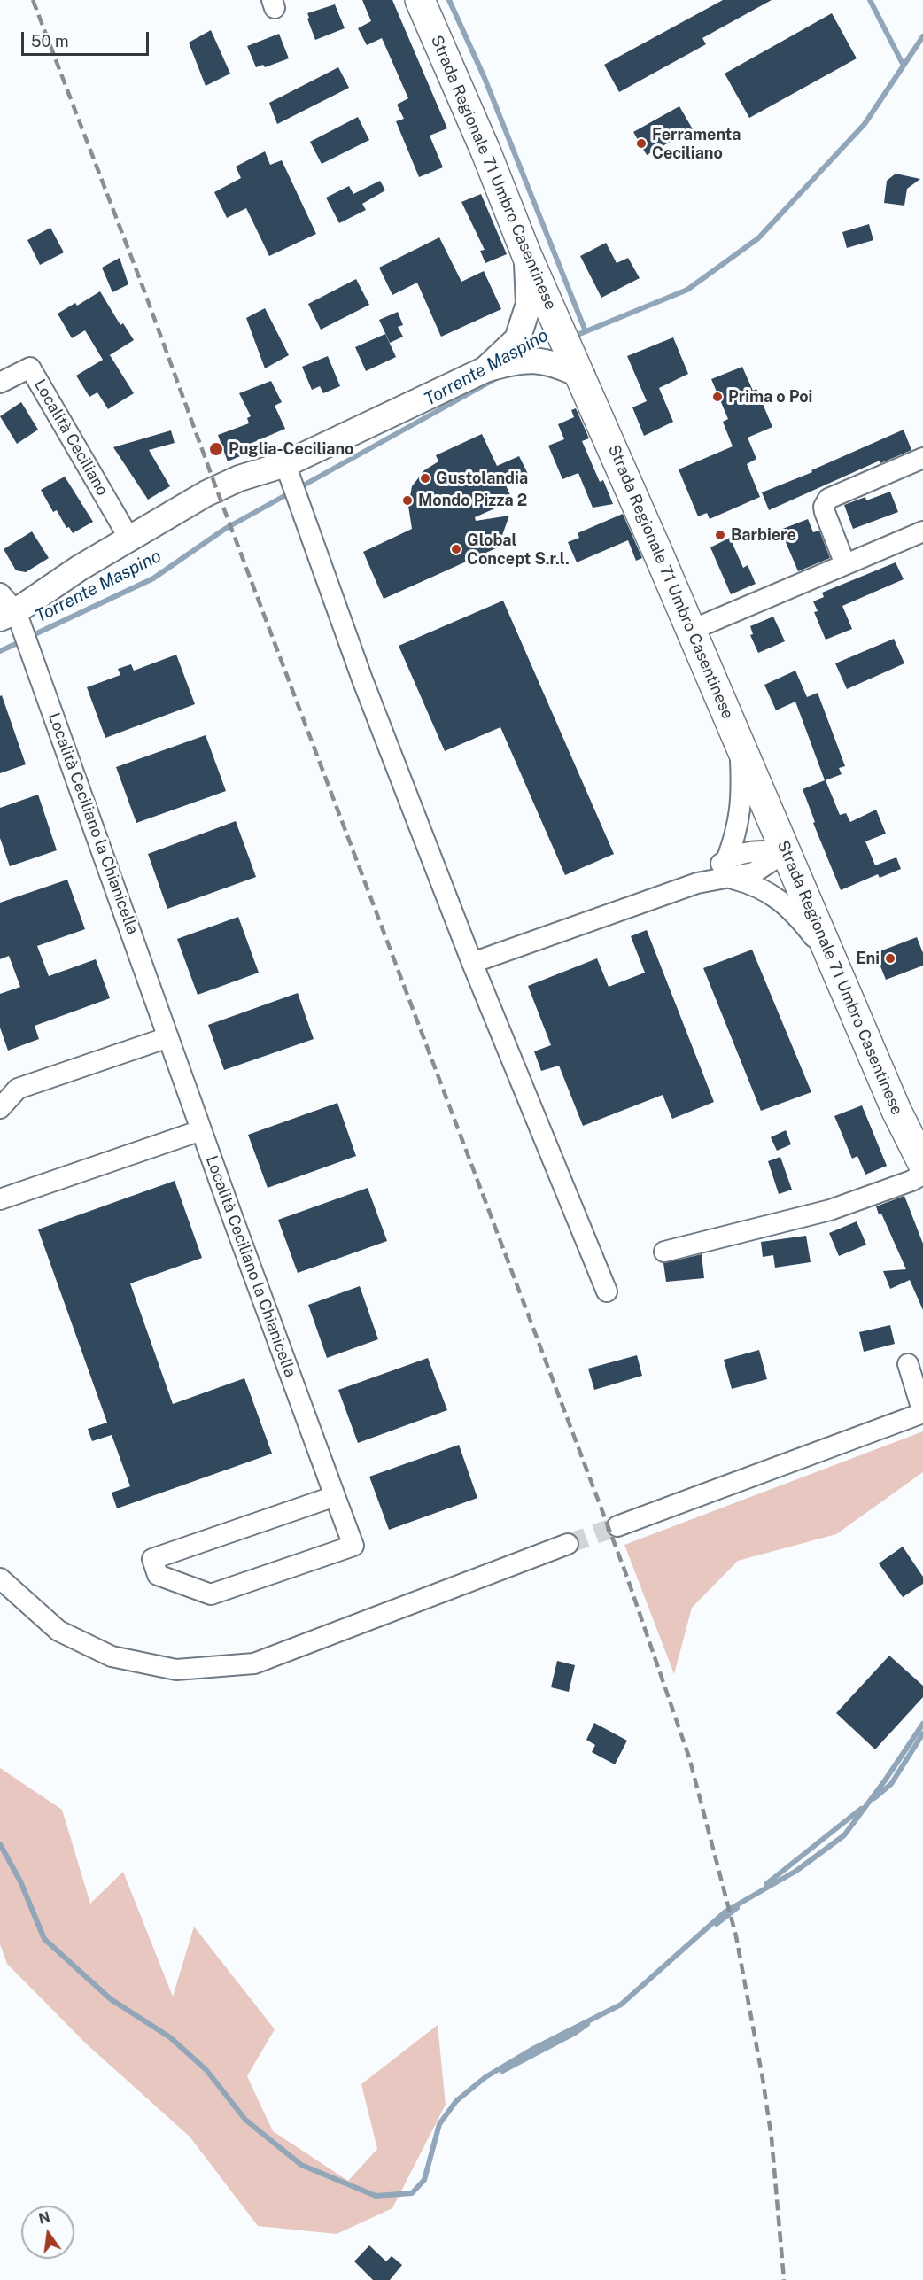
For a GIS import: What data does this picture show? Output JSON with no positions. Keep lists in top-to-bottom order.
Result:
{
  "streets": {
    "main road": ["Strada Regionale 71 Umbro Casentinese"],
    "street": ["Località Ceciliano", "Località Ceciliano la Chianicella"]
  },
  "water": ["Torrente Maspino"],
  "places": [
    "Ferramenta Ceciliano",
    "Prima o Poi",
    "Puglia-Ceciliano",
    "Gustolandia",
    "Mondo Pizza 2",
    "Barbiere",
    "Global Concept S.r.l.",
    "Eni"
  ],
  "scale_bar": "50 m",
  "north": "top"
}
